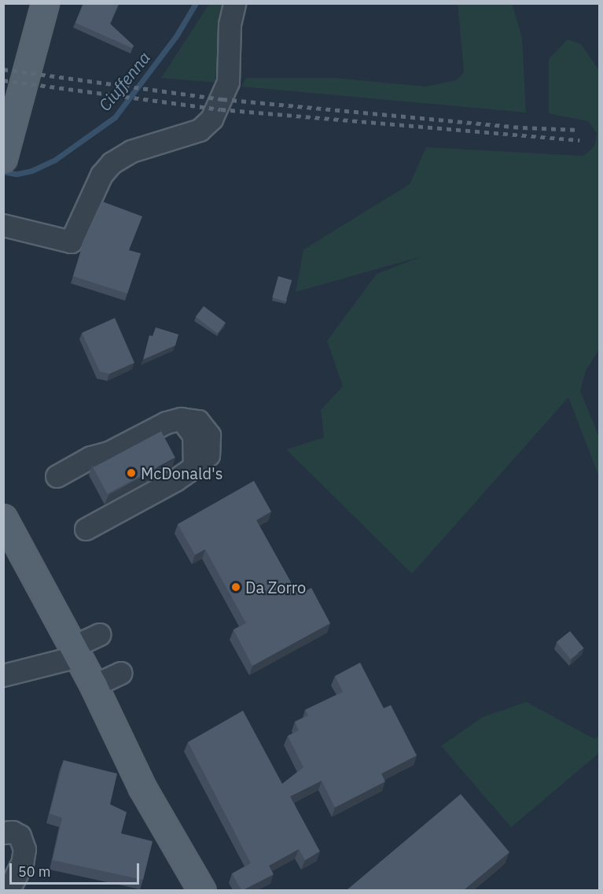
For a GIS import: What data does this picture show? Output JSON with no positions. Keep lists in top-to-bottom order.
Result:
{
  "water": ["Ciuffenna"],
  "places": ["McDonald's", "Da Zorro"],
  "scale_bar": "50 m"
}
